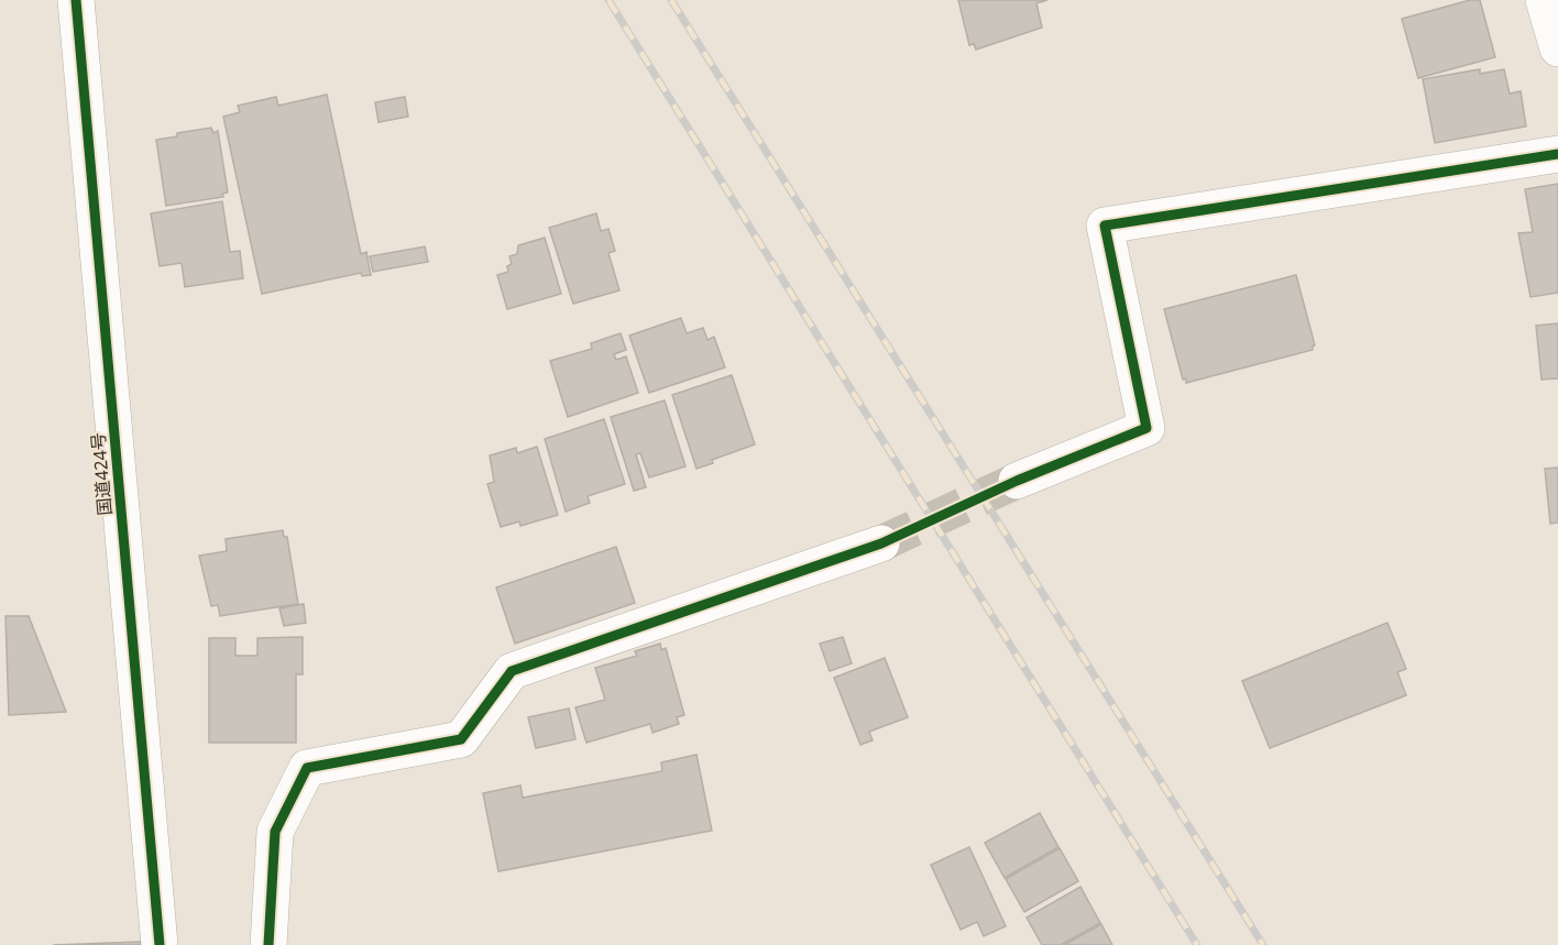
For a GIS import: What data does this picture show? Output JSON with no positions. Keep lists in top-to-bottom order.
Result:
{
  "streets": {
    "main road": ["国道424号"]
  }
}
